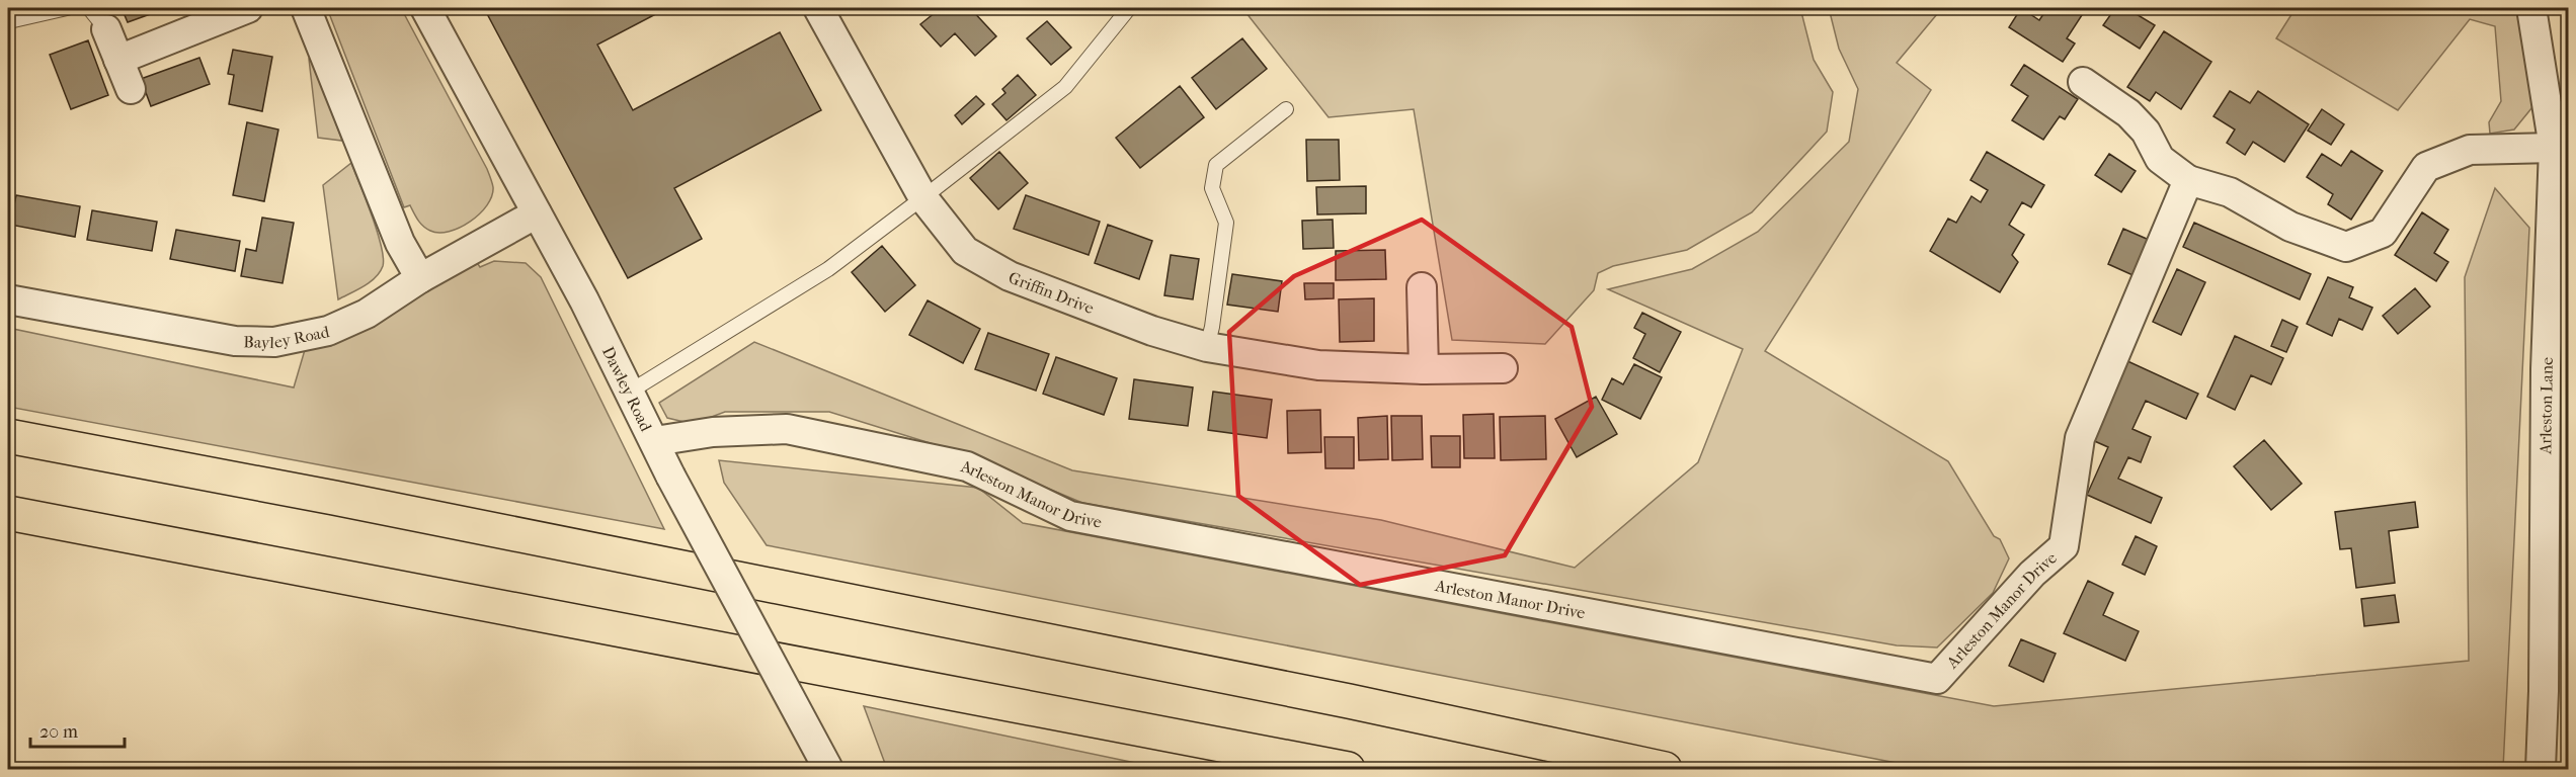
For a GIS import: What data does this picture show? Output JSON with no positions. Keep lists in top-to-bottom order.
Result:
{
  "streets": {
    "street": [
      "Griffin Drive",
      "Bayley Road",
      "Dawley Road",
      "Arleston Lane",
      "Arleston Manor Drive"
    ]
  },
  "crossings": [
    ["Bayley Road", "Dawley Road"],
    ["Dawley Road", "Arleston Manor Drive"]
  ],
  "scale_bar": "20 m"
}
